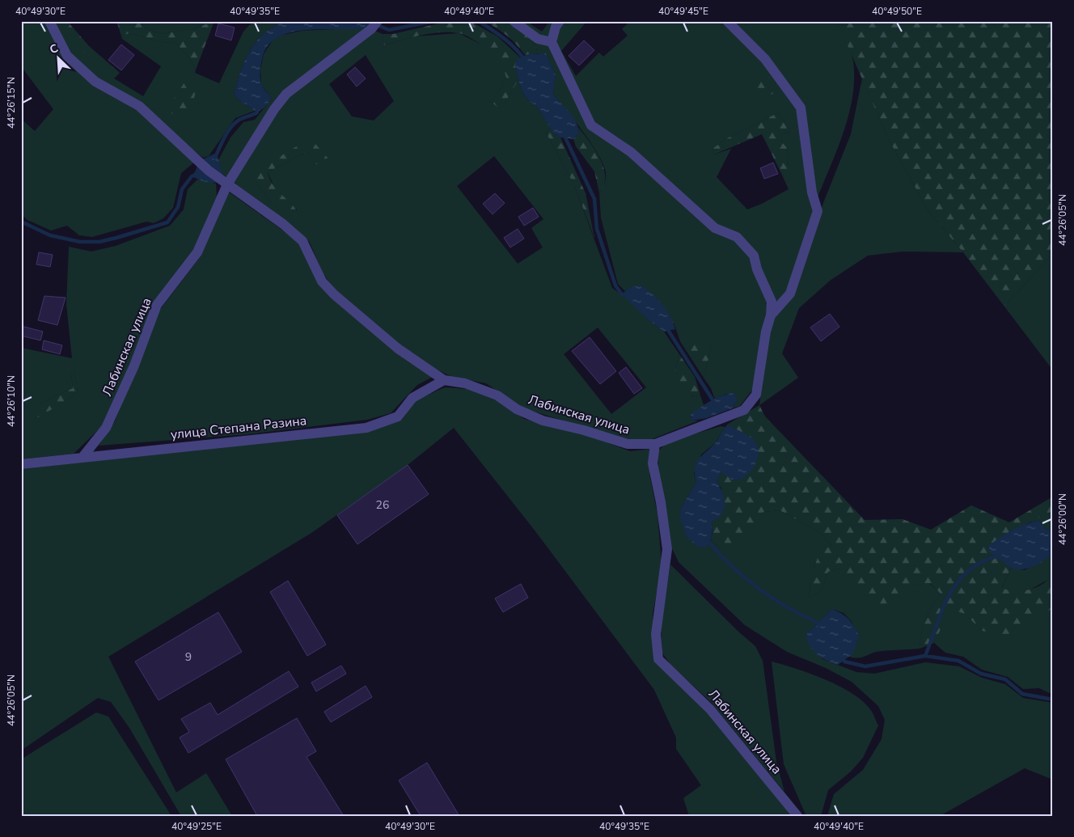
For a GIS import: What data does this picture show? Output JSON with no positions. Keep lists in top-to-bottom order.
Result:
{
  "streets": {
    "street": ["Лабинская улица", "улица Степана Разина"]
  },
  "crossings": [
    ["Лабинская улица", "улица Степана Разина"]
  ],
  "house_numbers": ["26", "9"],
  "north": "top left",
  "coordinates": [
    "40°49'30\"E",
    "40°49'35\"E",
    "40°49'40\"E",
    "40°49'45\"E",
    "40°49'50\"E",
    "44°26'15\"N",
    "44°26'05\"N",
    "44°26'10\"N",
    "44°26'00\"N",
    "40°49'25\"E"
  ]
}
